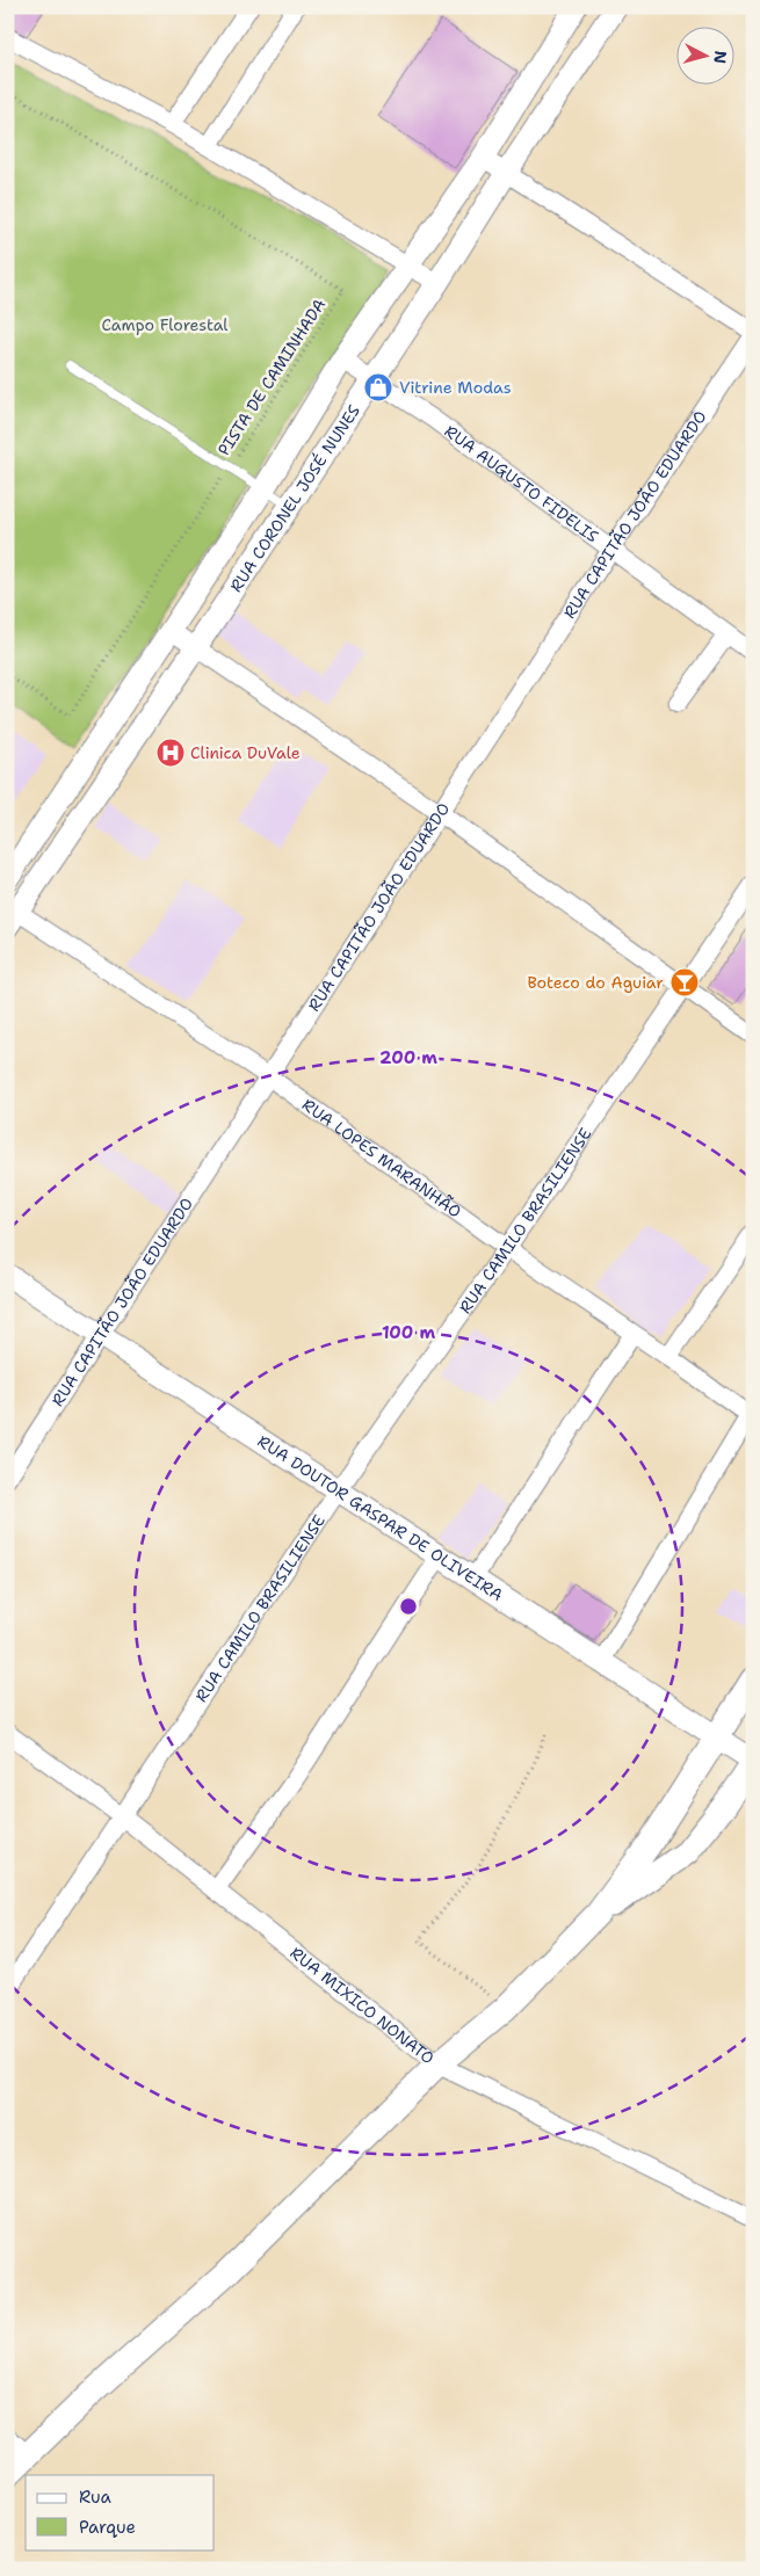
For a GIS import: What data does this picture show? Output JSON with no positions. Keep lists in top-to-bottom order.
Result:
{
  "streets": {
    "street": [
      "RUA AUGUSTO FIDELIS",
      "RUA CORONEL JOSÉ NUNES",
      "RUA CAPITÃO JOÃO EDUARDO",
      "RUA LOPES MARANHÃO",
      "RUA CAMILO BRASILIENSE",
      "RUA DOUTOR GASPAR DE OLIVEIRA",
      "RUA MIXICO NONATO"
    ],
    "path": ["PISTA DE CAMINHADA"]
  },
  "crossings": [
    ["RUA AUGUSTO FIDELIS", "RUA CORONEL JOSÉ NUNES"],
    ["RUA AUGUSTO FIDELIS", "RUA CAPITÃO JOÃO EDUARDO"],
    ["RUA CORONEL JOSÉ NUNES", "RUA LOPES MARANHÃO"],
    ["RUA CAPITÃO JOÃO EDUARDO", "RUA LOPES MARANHÃO"],
    ["RUA CAPITÃO JOÃO EDUARDO", "RUA DOUTOR GASPAR DE OLIVEIRA"],
    ["RUA LOPES MARANHÃO", "RUA CAMILO BRASILIENSE"],
    ["RUA CAMILO BRASILIENSE", "RUA DOUTOR GASPAR DE OLIVEIRA"],
    ["RUA CAMILO BRASILIENSE", "RUA MIXICO NONATO"]
  ],
  "parks": ["Campo Florestal"],
  "places": {
    "shop": ["Vitrine Modas"],
    "hospital": ["Clinica DuVale"],
    "bar": ["Boteco do Aguiar"]
  },
  "legend": ["Rua", "Parque"],
  "north": "right",
  "rings": ["200 m", "100 m"]
}
